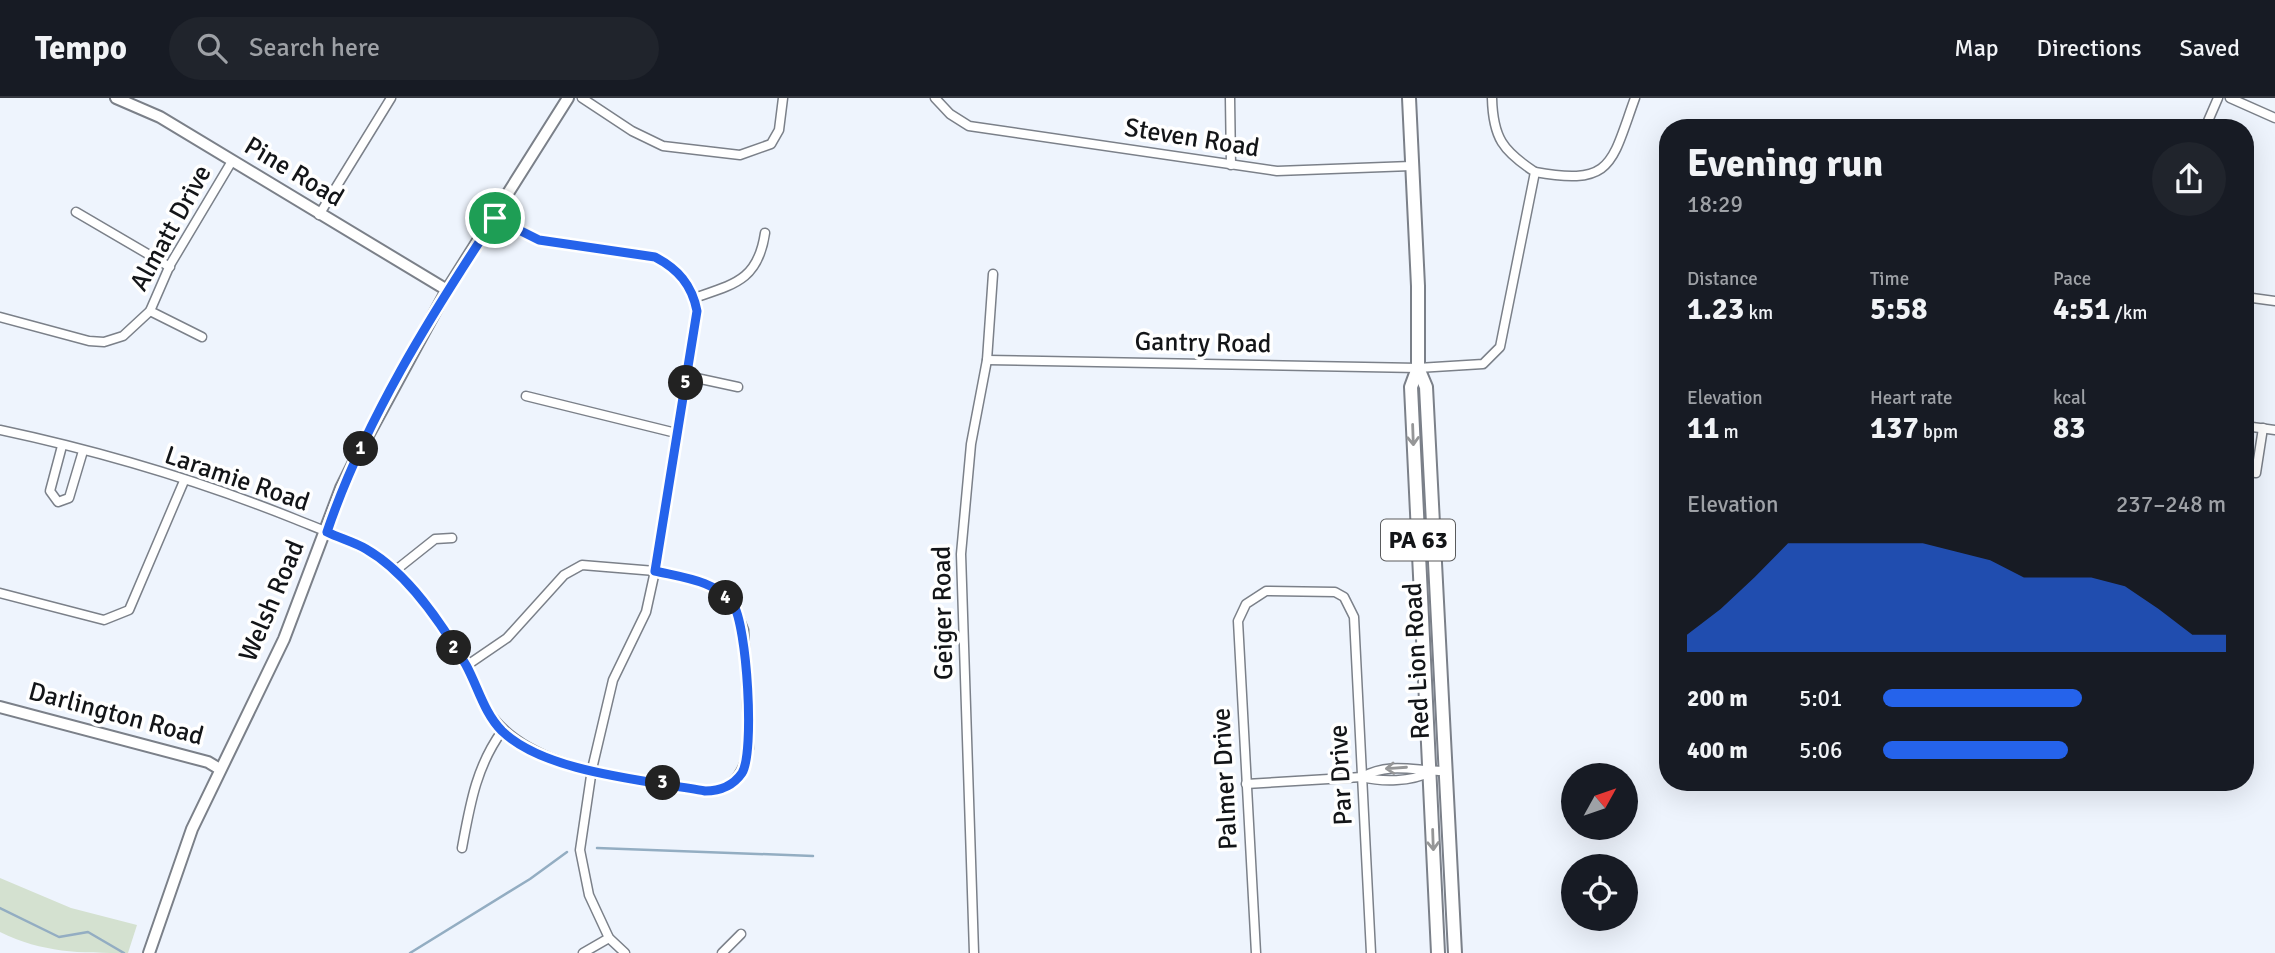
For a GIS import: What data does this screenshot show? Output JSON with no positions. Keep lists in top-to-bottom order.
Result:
{
  "streets": {
    "main road": [
      "Pine Road",
      "PA 63",
      "Welsh Road",
      "Red Lion Road",
      "Darlington Road"
    ],
    "street": [
      "Steven Road",
      "Almatt Drive",
      "Gantry Road",
      "Laramie Road",
      "Geiger Road",
      "Par Drive",
      "Palmer Drive"
    ]
  },
  "crossings": [
    ["Steven Road", "Red Lion Road"],
    ["Pine Road", "Almatt Drive"],
    ["Pine Road", "Welsh Road"],
    ["Gantry Road", "Geiger Road"],
    ["Gantry Road", "Red Lion Road"],
    ["Laramie Road", "Welsh Road"],
    ["Welsh Road", "Darlington Road"],
    ["Par Drive", "Palmer Drive"]
  ],
  "north": "top right",
  "page": {
    "header": "Tempo",
    "search": "Search here",
    "nav": ["Map", "Directions", "Saved"],
    "heading": ["Evening run", "18:29"],
    "stats": [
      ["Distance", "1.23 km"],
      ["Time", "5:58"],
      ["Pace", "4:51 /km"],
      ["Elevation", "11 m"],
      ["Heart rate", "137 bpm"],
      ["kcal", "83"]
    ],
    "pins": [
      "5",
      "1",
      "4",
      "2",
      "3"
    ],
    "chart": ["Elevation", "237–248 m"],
    "list": [
      {
        "name": "200 m",
        "note": "5:01"
      },
      {
        "name": "400 m",
        "note": "5:06"
      }
    ]
  }
}
